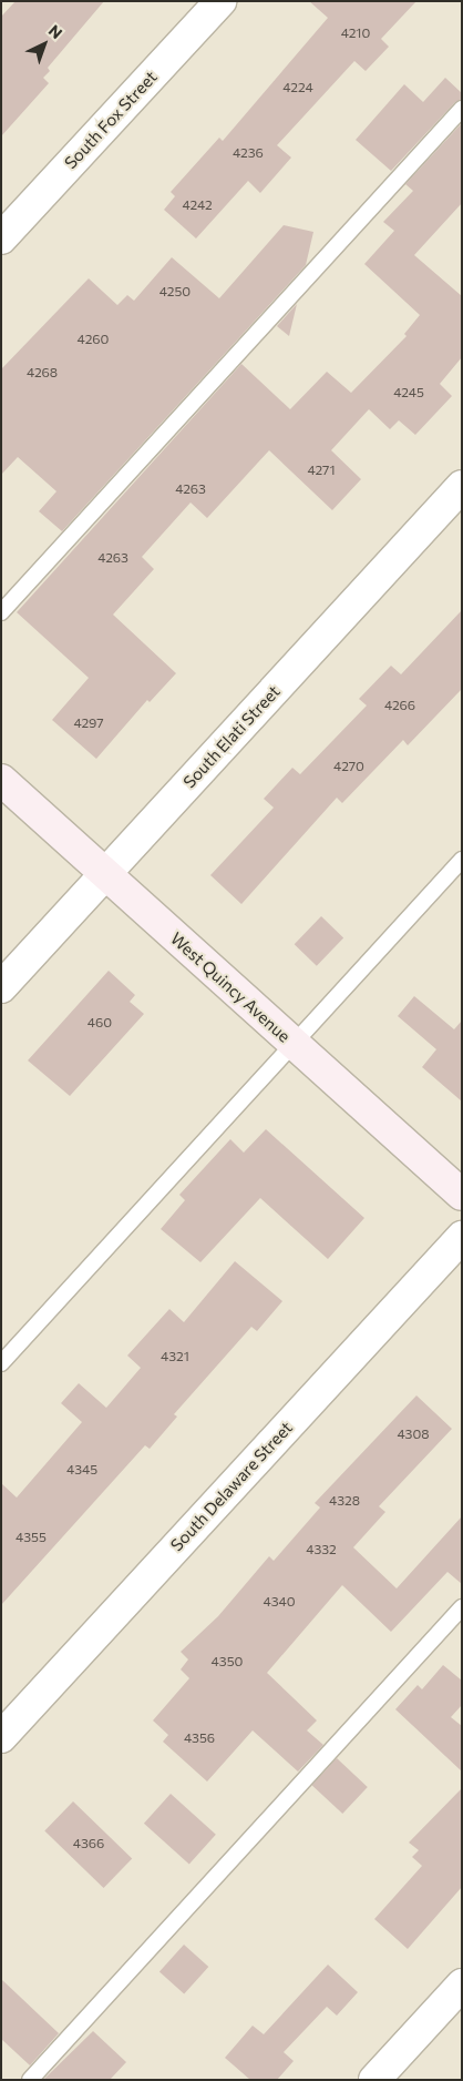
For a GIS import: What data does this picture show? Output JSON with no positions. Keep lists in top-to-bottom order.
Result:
{
  "streets": {
    "street": [
      "South Fox Street",
      "South Elati Street",
      "West Quincy Avenue",
      "South Delaware Street"
    ]
  },
  "crossings": [
    ["South Elati Street", "West Quincy Avenue"]
  ],
  "house_numbers": [
    "4210",
    "4224",
    "4236",
    "4242",
    "4250",
    "4260",
    "4268",
    "4245",
    "4271",
    "4263",
    "4263",
    "4266",
    "4297",
    "4270",
    "460",
    "4321",
    "4308",
    "4345",
    "4328",
    "4355",
    "4332",
    "4340",
    "4350",
    "4356",
    "4366"
  ],
  "north": "top right"
}
